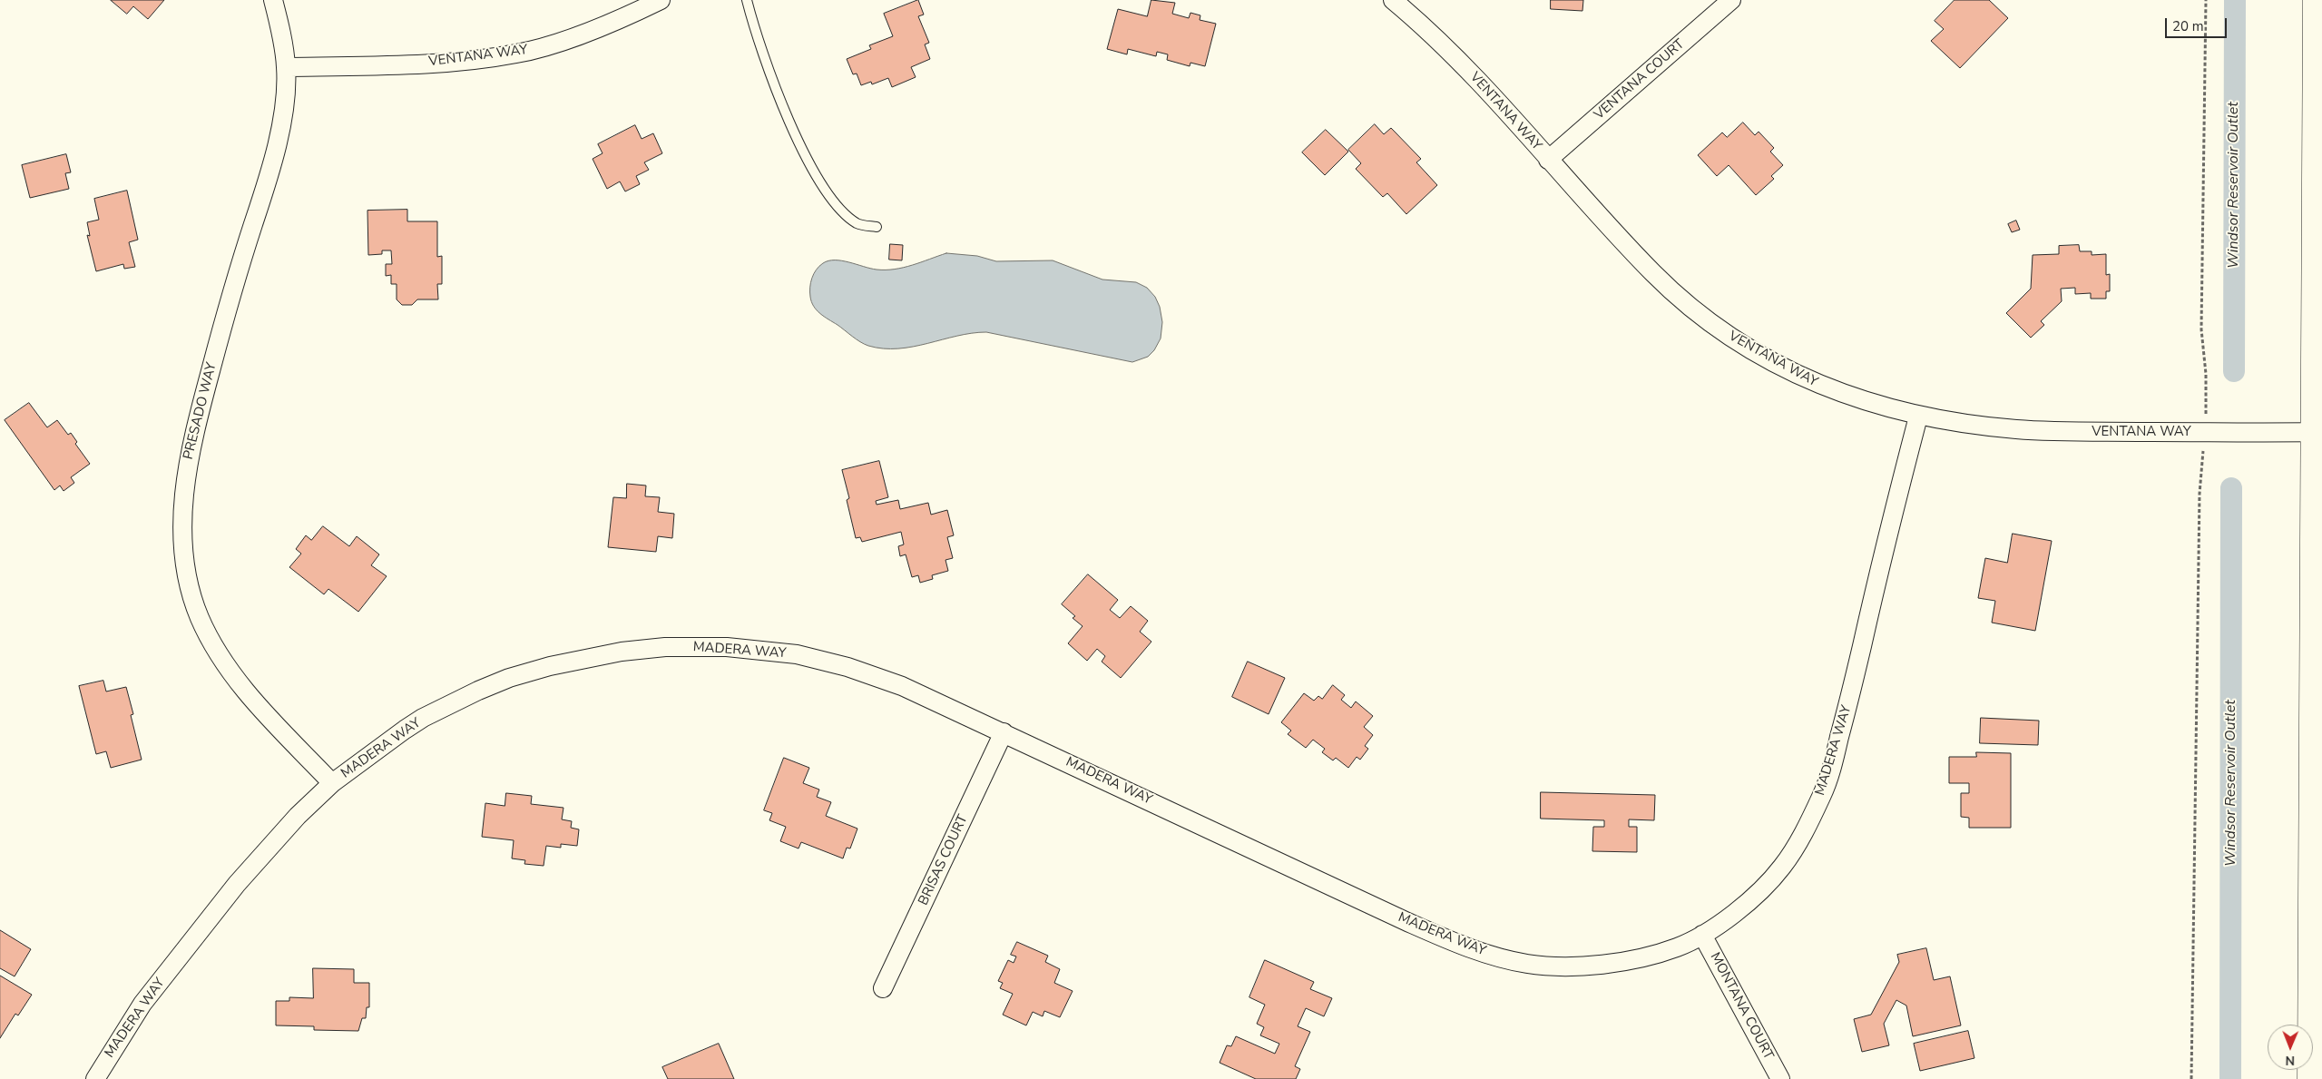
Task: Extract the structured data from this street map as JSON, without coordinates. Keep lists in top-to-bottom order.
{
  "streets": {
    "street": [
      "VENTANA WAY",
      "VENTANA COURT",
      "PRESADO WAY",
      "MADERA WAY",
      "BRISAS COURT",
      "MONTANA COURT"
    ]
  },
  "crossings": [
    ["VENTANA WAY", "VENTANA COURT"],
    ["VENTANA WAY", "PRESADO WAY"],
    ["VENTANA WAY", "MADERA WAY"],
    ["PRESADO WAY", "MADERA WAY"],
    ["MADERA WAY", "BRISAS COURT"],
    ["MADERA WAY", "MONTANA COURT"]
  ],
  "water": ["Windsor Reservoir Outlet"],
  "scale_bar": "20 m",
  "north": "bottom"
}
